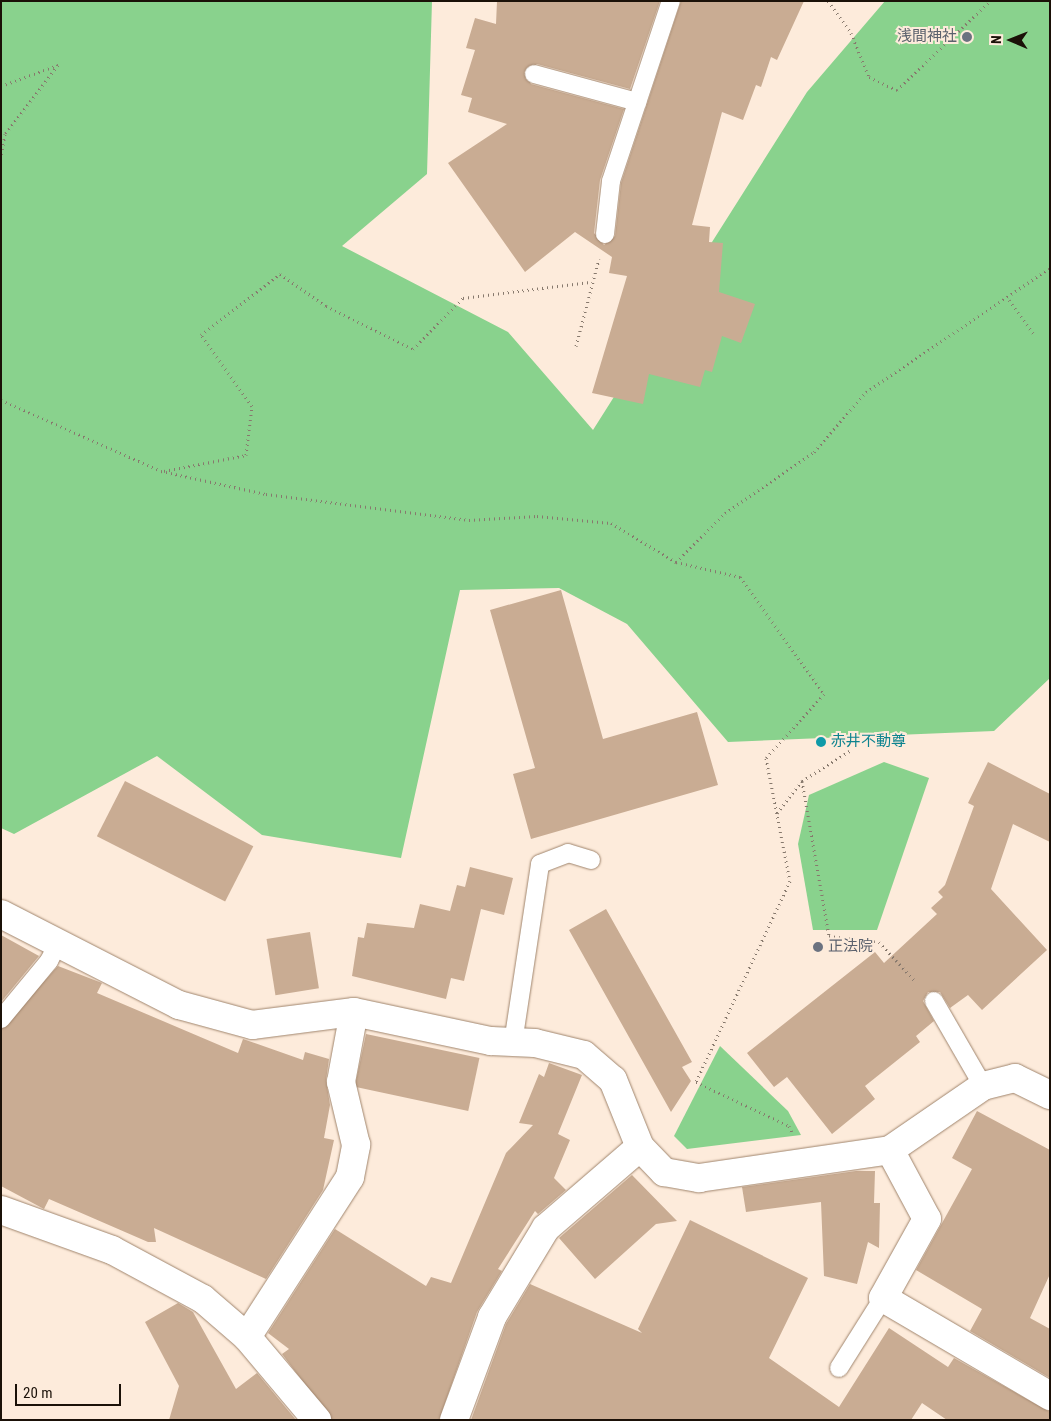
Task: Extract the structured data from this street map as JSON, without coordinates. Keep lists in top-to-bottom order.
{
  "places": ["浅間神社", "赤井不動尊", "正法院"],
  "scale_bar": "20 m",
  "north": "left"
}
